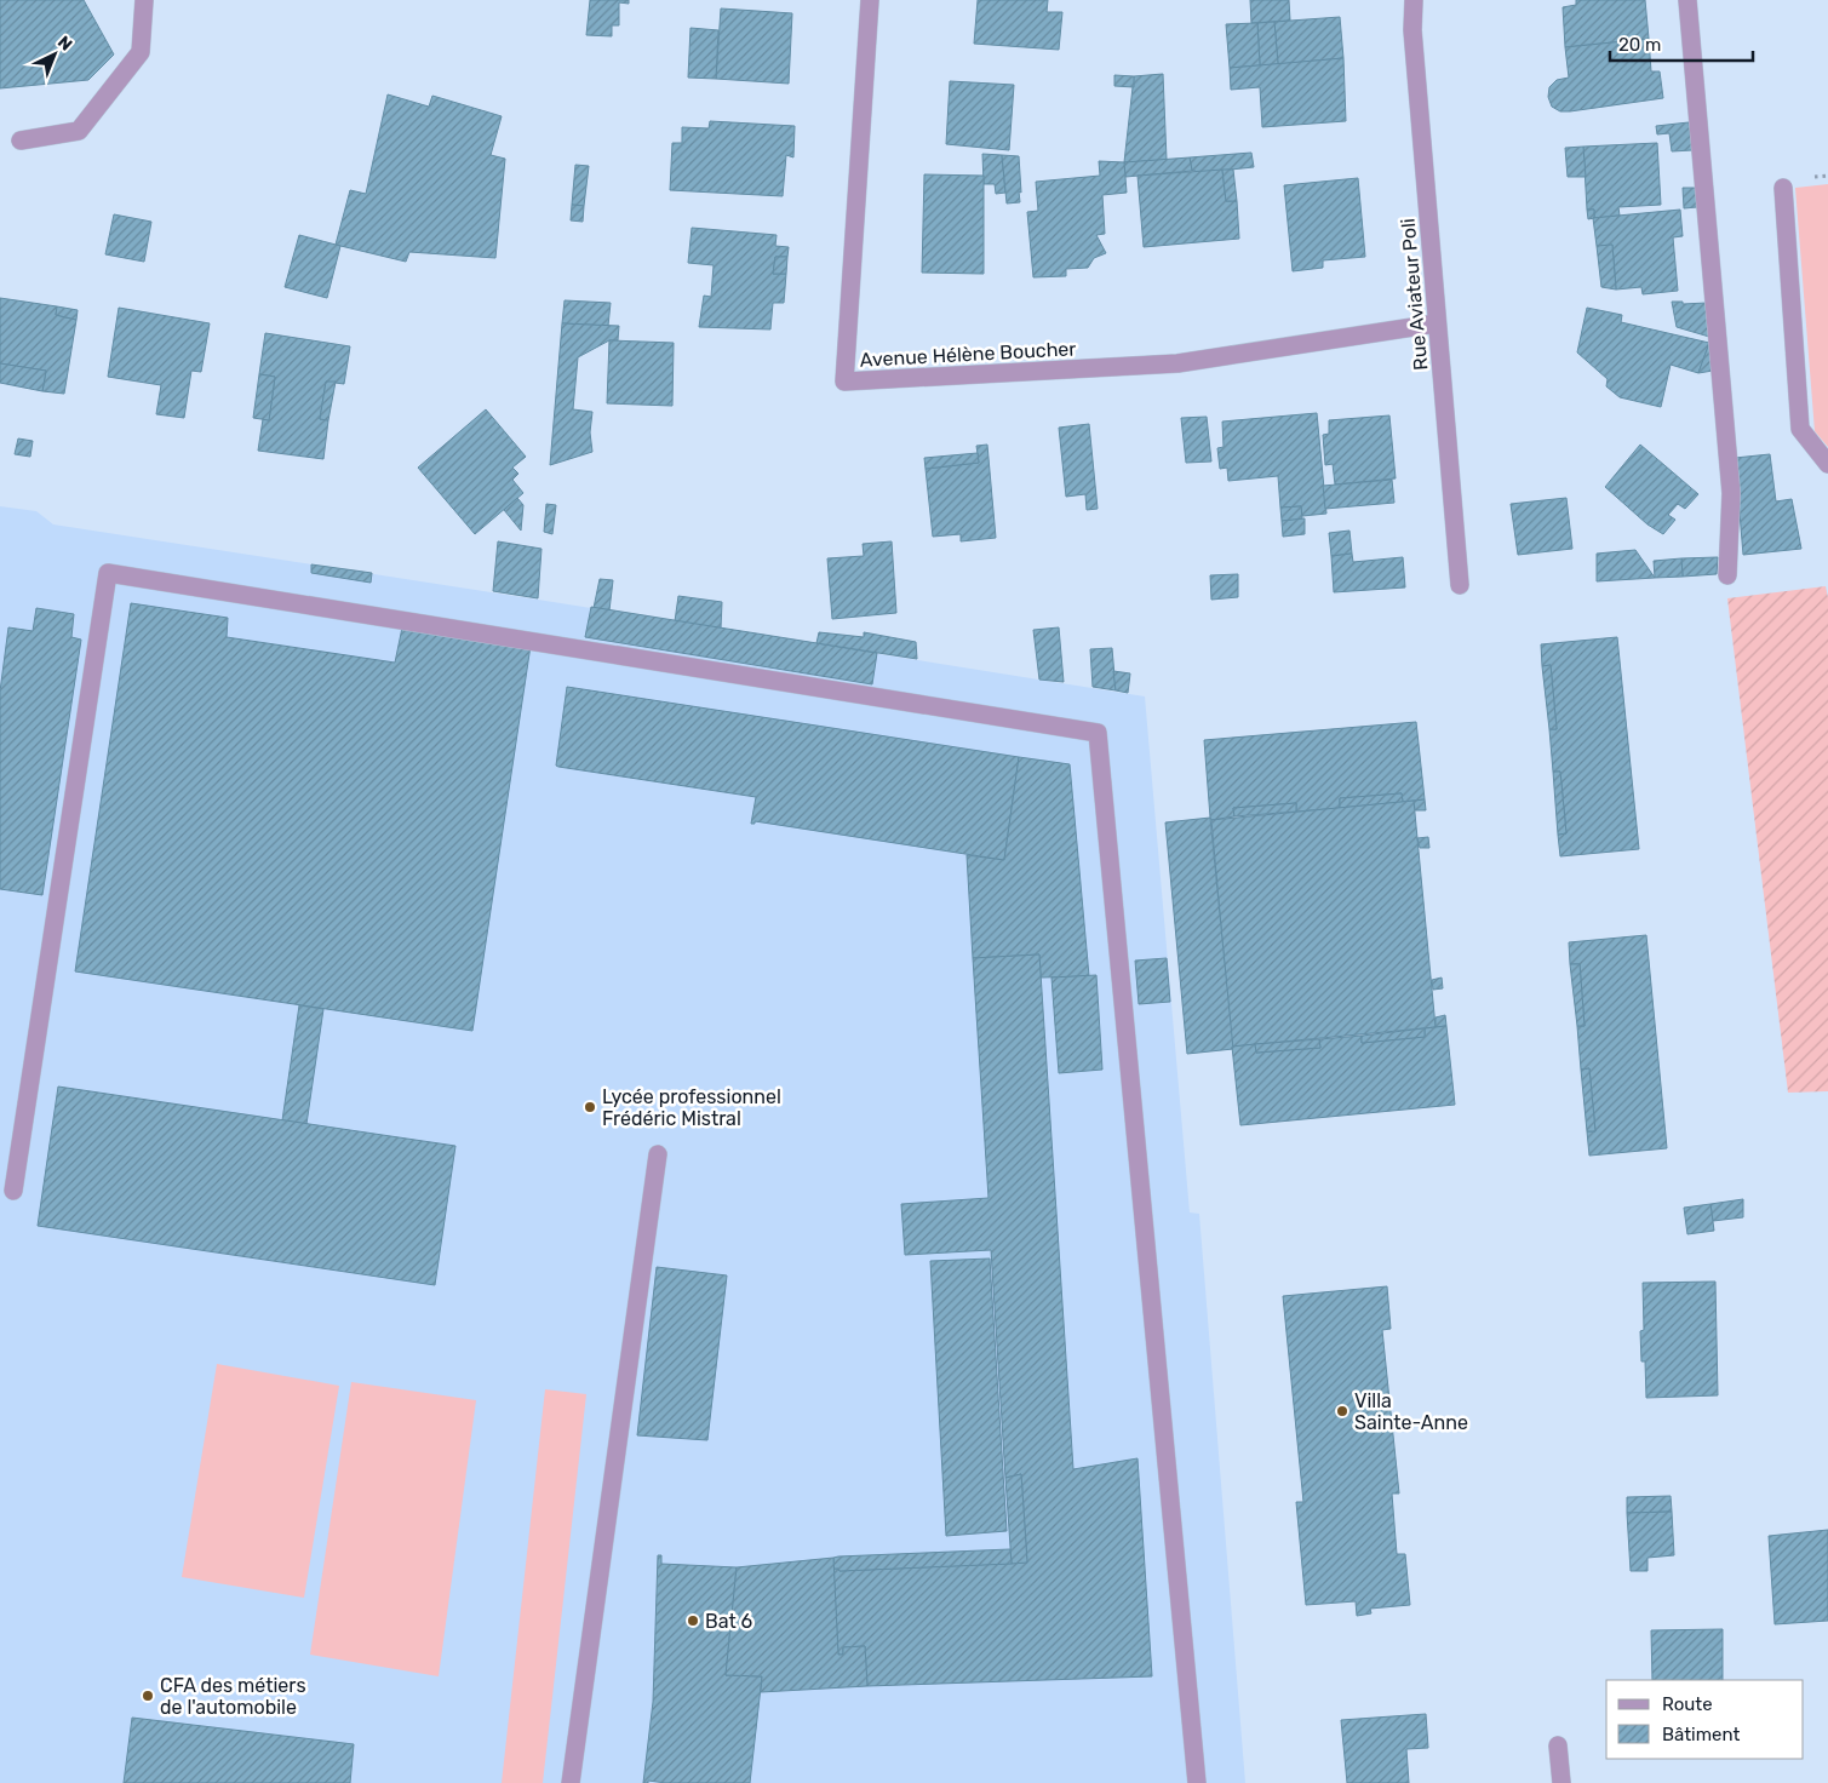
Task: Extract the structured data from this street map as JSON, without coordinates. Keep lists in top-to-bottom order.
{
  "streets": {
    "street": ["Rue Aviateur Poli", "Avenue Hélène Boucher"]
  },
  "crossings": [
    ["Rue Aviateur Poli", "Avenue Hélène Boucher"]
  ],
  "places": [
    "Lycée professionnel Frédéric Mistral",
    "Villa Sainte-Anne",
    "Bat 6",
    "CFA des métiers de l'automobile"
  ],
  "legend": ["Route", "Bâtiment"],
  "scale_bar": "20 m",
  "north": "top right"
}
